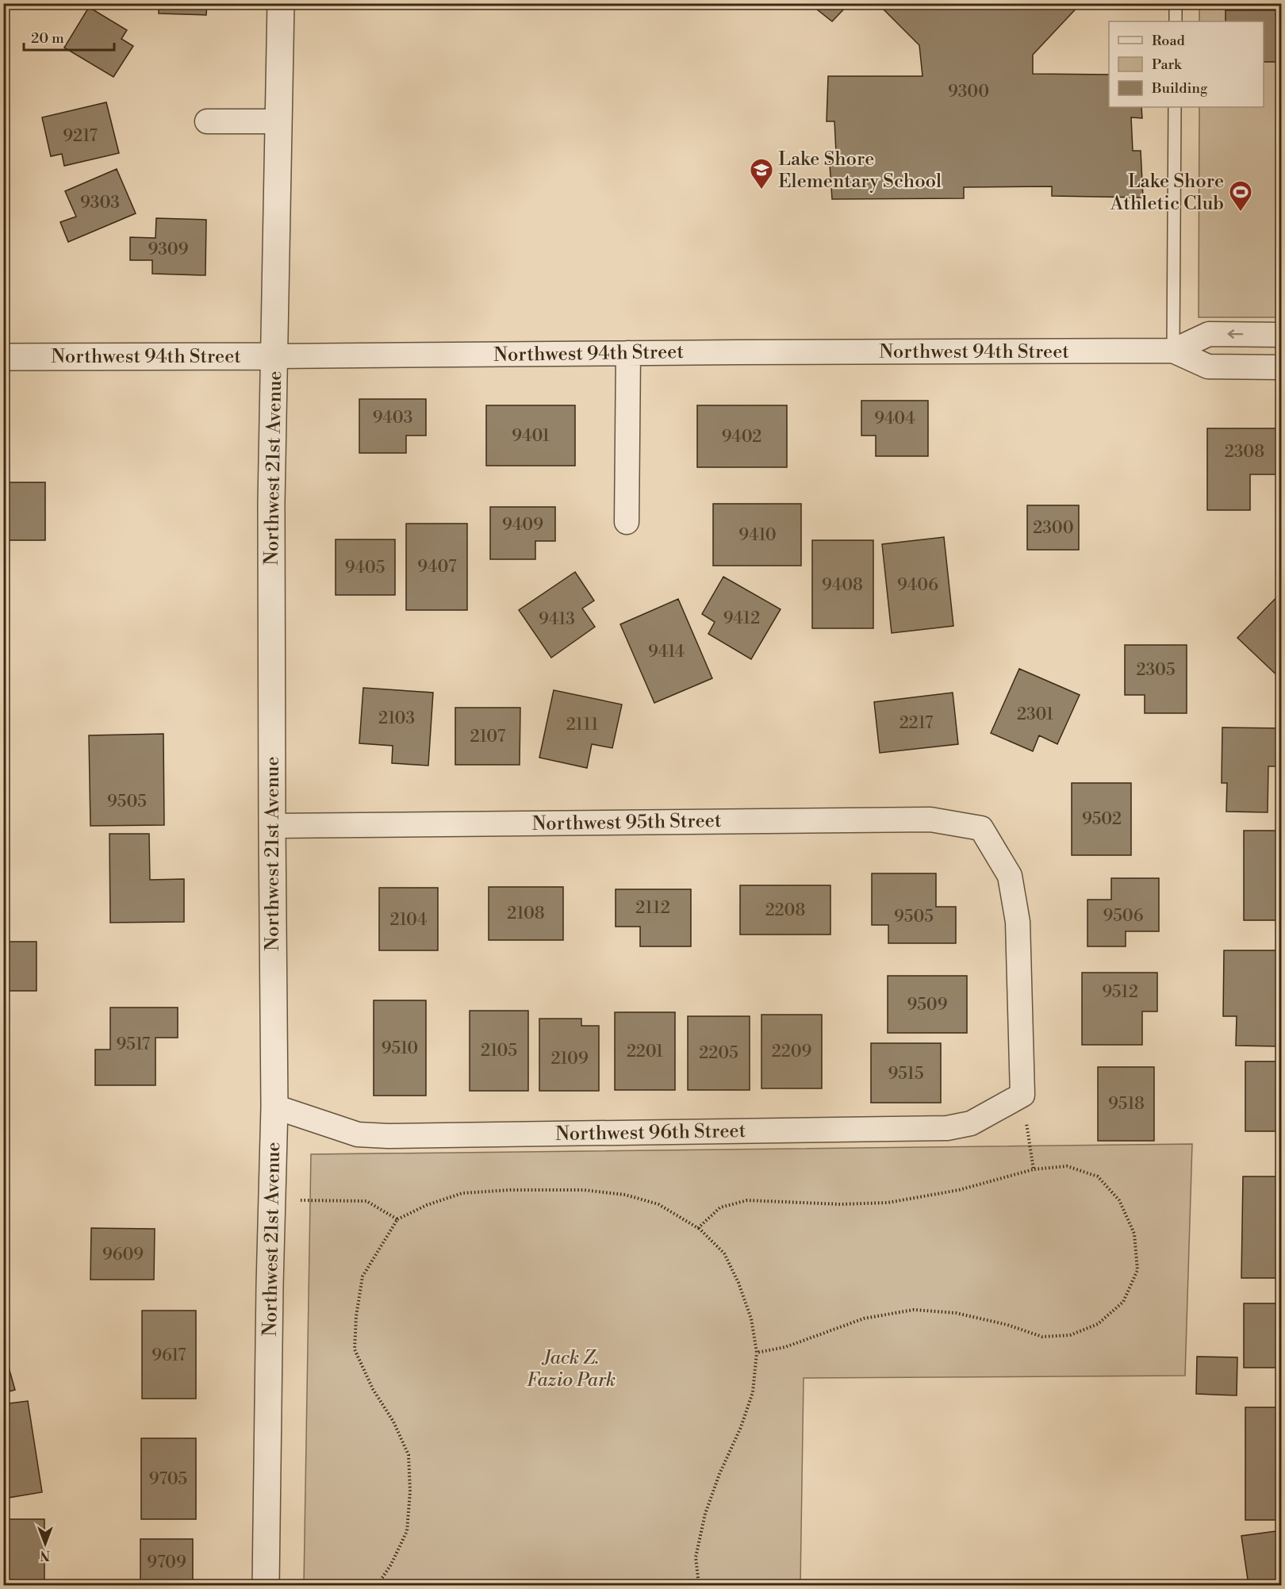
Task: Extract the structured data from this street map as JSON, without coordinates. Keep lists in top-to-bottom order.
{
  "streets": {
    "street": [
      "Northwest 94th Street",
      "Northwest 21st Avenue",
      "Northwest 95th Street",
      "Northwest 96th Street"
    ]
  },
  "crossings": [
    ["Northwest 94th Street", "Northwest 21st Avenue"],
    ["Northwest 21st Avenue", "Northwest 95th Street"],
    ["Northwest 21st Avenue", "Northwest 96th Street"],
    ["Northwest 95th Street", "Northwest 96th Street"]
  ],
  "parks": ["Jack Z. Fazio Park"],
  "places": {
    "school or university": ["Lake Shore Elementary School"],
    "sports": ["Lake Shore Athletic Club"]
  },
  "house_numbers": [
    "9300",
    "9217",
    "9303",
    "9309",
    "9403",
    "9404",
    "9401",
    "9402",
    "2308",
    "9409",
    "2300",
    "9410",
    "9407",
    "9405",
    "9408",
    "9406",
    "9412",
    "9413",
    "9414",
    "2305",
    "2301",
    "2103",
    "2217",
    "2111",
    "2107",
    "9505",
    "9502",
    "2112",
    "2208",
    "2108",
    "9506",
    "9505",
    "2104",
    "9512",
    "9509",
    "9517",
    "9510",
    "2105",
    "2201",
    "2209",
    "2205",
    "2109",
    "9515",
    "9518",
    "9609",
    "9617",
    "9705",
    "9709"
  ],
  "legend": ["Road", "Park", "Building"],
  "scale_bar": "20 m",
  "north": "bottom"
}
